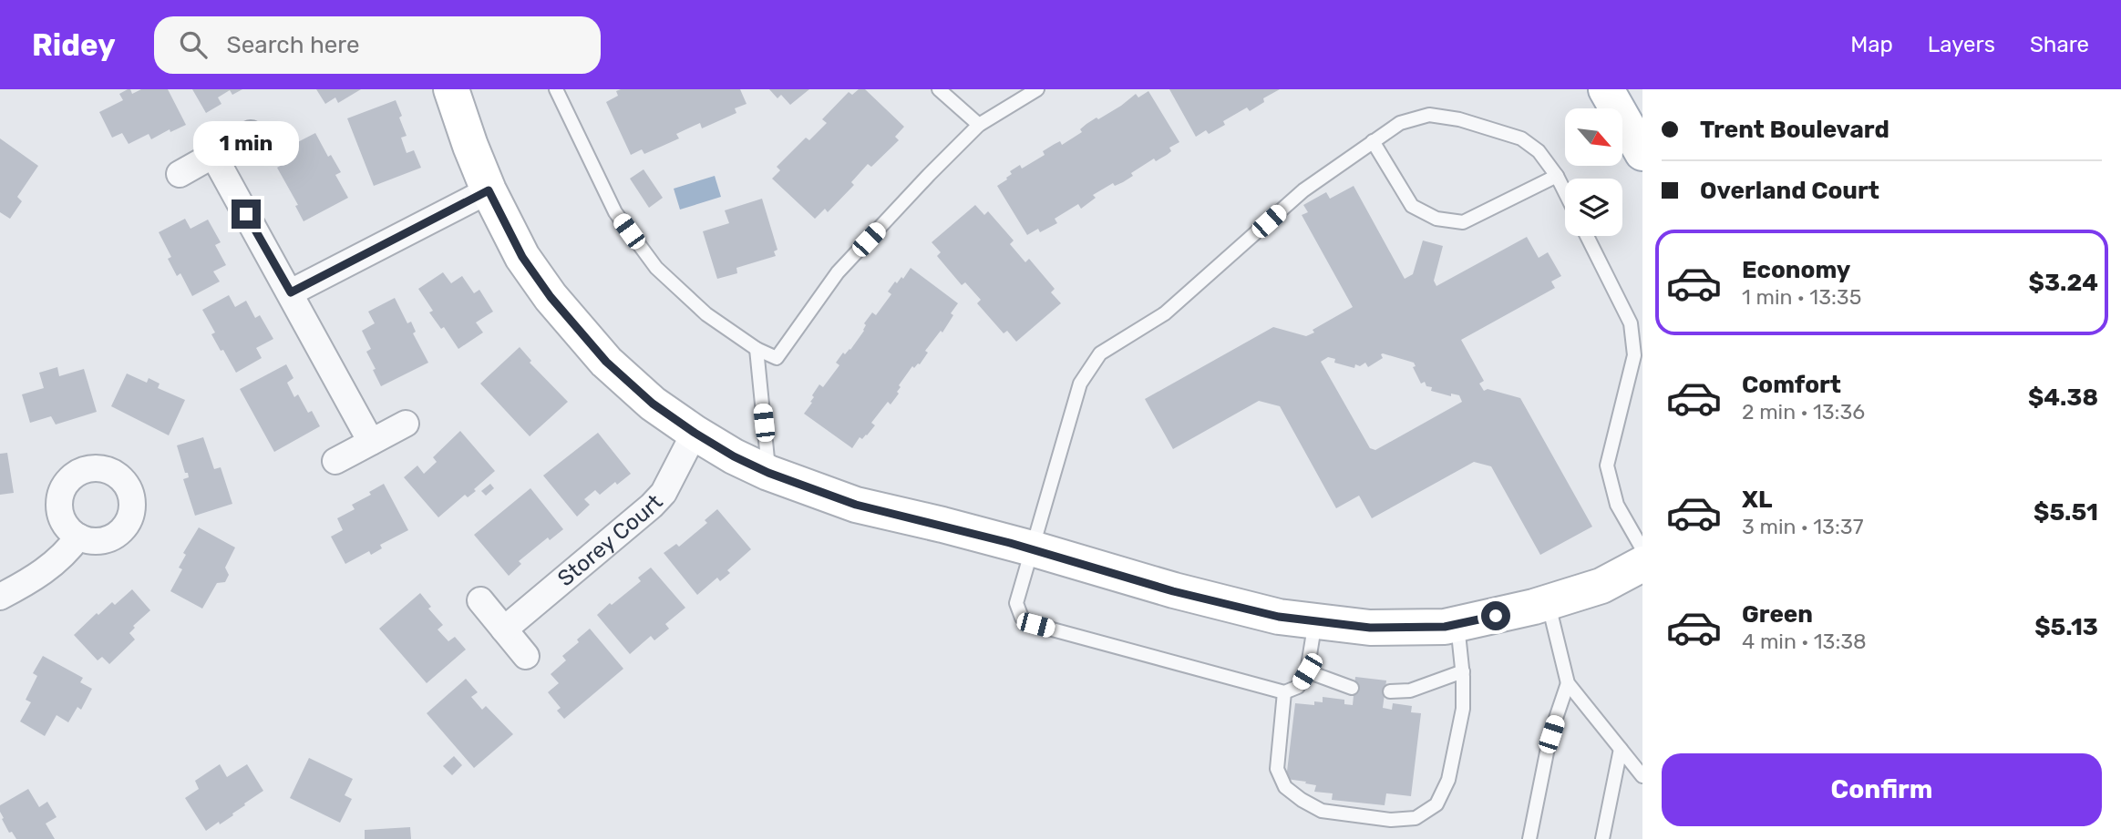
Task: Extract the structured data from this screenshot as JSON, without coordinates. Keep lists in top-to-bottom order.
{
  "streets": {
    "street": ["Storey Court"]
  },
  "north": "bottom right",
  "page": {
    "header": "Ridey",
    "search": "Search here",
    "nav": ["Map", "Layers", "Share"],
    "banner": ["Trent Boulevard", "Overland Court"],
    "bubble": "1 min",
    "list": [
      {
        "name": "Economy",
        "note": "1 min · 13:35",
        "value": "$3.24"
      },
      {
        "name": "Comfort",
        "note": "2 min · 13:36",
        "value": "$4.38"
      },
      {
        "name": "XL",
        "note": "3 min · 13:37",
        "value": "$5.51"
      },
      {
        "name": "Green",
        "note": "4 min · 13:38",
        "value": "$5.13"
      }
    ],
    "buttons": "Confirm"
  }
}
